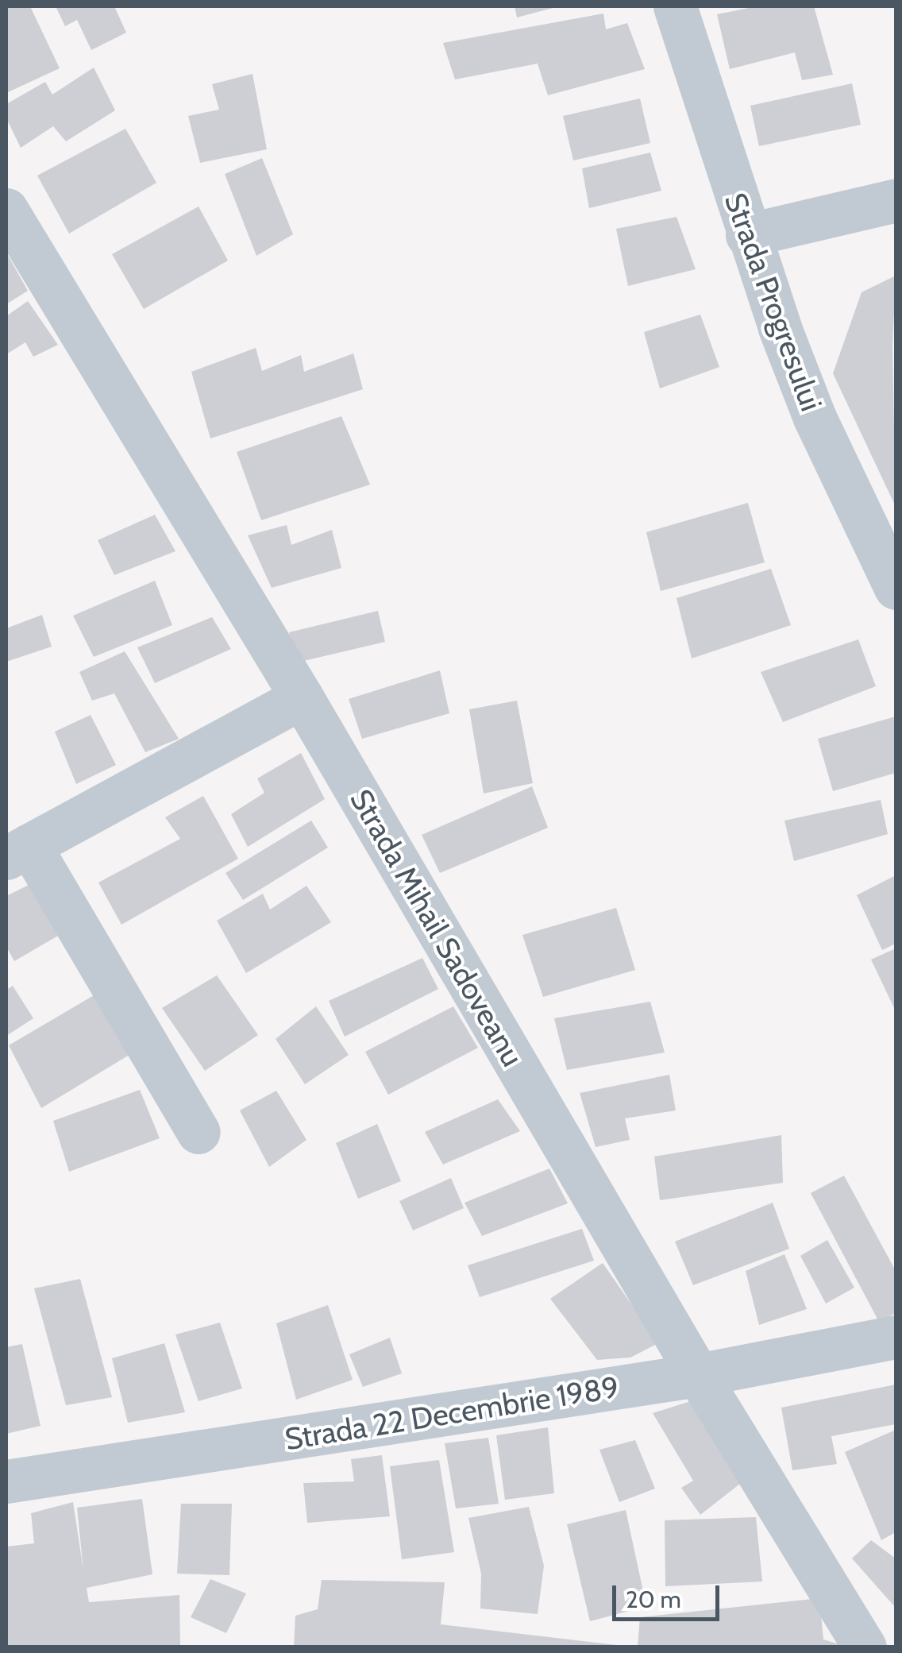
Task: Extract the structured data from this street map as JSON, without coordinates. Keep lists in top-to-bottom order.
{
  "streets": {
    "street": ["Strada Progresului", "Strada Mihail Sadoveanu", "Strada 22 Decembrie 1989"]
  },
  "crossings": [
    ["Strada Mihail Sadoveanu", "Strada 22 Decembrie 1989"]
  ],
  "scale_bar": "20 m"
}
